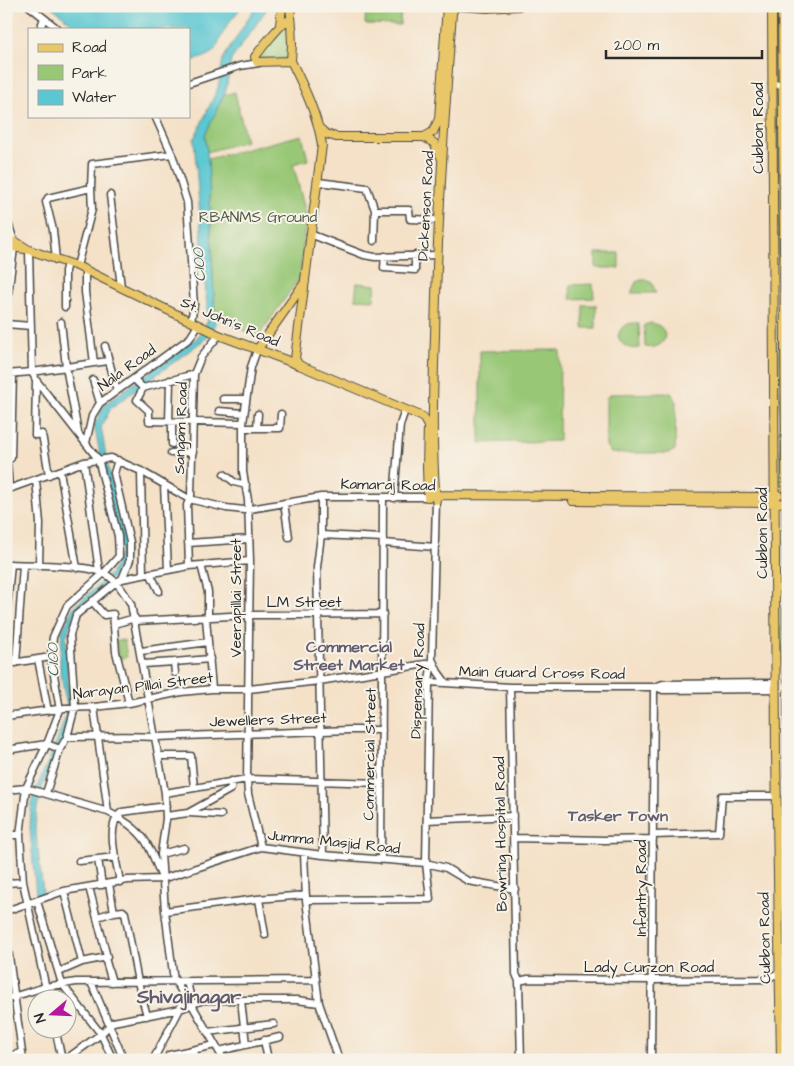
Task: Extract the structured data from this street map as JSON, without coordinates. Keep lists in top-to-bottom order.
{
  "streets": {
    "main road": [
      "Cubbon Road",
      "Dickenson Road",
      "St. John's Road",
      "Kamaraj Road"
    ],
    "street": [
      "Nala Road",
      "Sangam Road",
      "Veerapillai Street",
      "LM Street",
      "Main Guard Cross Road",
      "Dispensary Road",
      "Narayan Pillai Street",
      "Jewellers Street",
      "Commercial Street",
      "Bowring Hospital Road",
      "Jumma Masjid Road",
      "Infantry Road",
      "Lady Curzon Road"
    ]
  },
  "crossings": [
    ["Cubbon Road", "Kamaraj Road"],
    ["Cubbon Road", "Main Guard Cross Road"],
    ["Cubbon Road", "Lady Curzon Road"],
    ["Dickenson Road", "Kamaraj Road"],
    ["Dickenson Road", "Dispensary Road"],
    ["St. John's Road", "Nala Road"],
    ["St. John's Road", "Sangam Road"],
    ["St. John's Road", "Veerapillai Street"],
    ["Sangam Road", "Kamaraj Road"],
    ["Kamaraj Road", "Veerapillai Street"],
    ["Kamaraj Road", "Dispensary Road"],
    ["Kamaraj Road", "Commercial Street"],
    ["Veerapillai Street", "LM Street"],
    ["Veerapillai Street", "Narayan Pillai Street"],
    ["Veerapillai Street", "Jewellers Street"],
    ["Veerapillai Street", "Jumma Masjid Road"],
    ["LM Street", "Commercial Street"],
    ["Main Guard Cross Road", "Dispensary Road"],
    ["Main Guard Cross Road", "Bowring Hospital Road"],
    ["Main Guard Cross Road", "Infantry Road"],
    ["Dispensary Road", "Narayan Pillai Street"],
    ["Dispensary Road", "Jumma Masjid Road"],
    ["Narayan Pillai Street", "Commercial Street"],
    ["Jewellers Street", "Commercial Street"],
    ["Commercial Street", "Jumma Masjid Road"],
    ["Bowring Hospital Road", "Jumma Masjid Road"],
    ["Bowring Hospital Road", "Lady Curzon Road"],
    ["Infantry Road", "Lady Curzon Road"]
  ],
  "districts": ["Commercial Street Market", "Tasker Town", "Shivajinagar"],
  "water": ["C100"],
  "parks": ["RBANMS Ground"],
  "legend": ["Road", "Park", "Water"],
  "scale_bar": "200 m",
  "north": "left"
}
